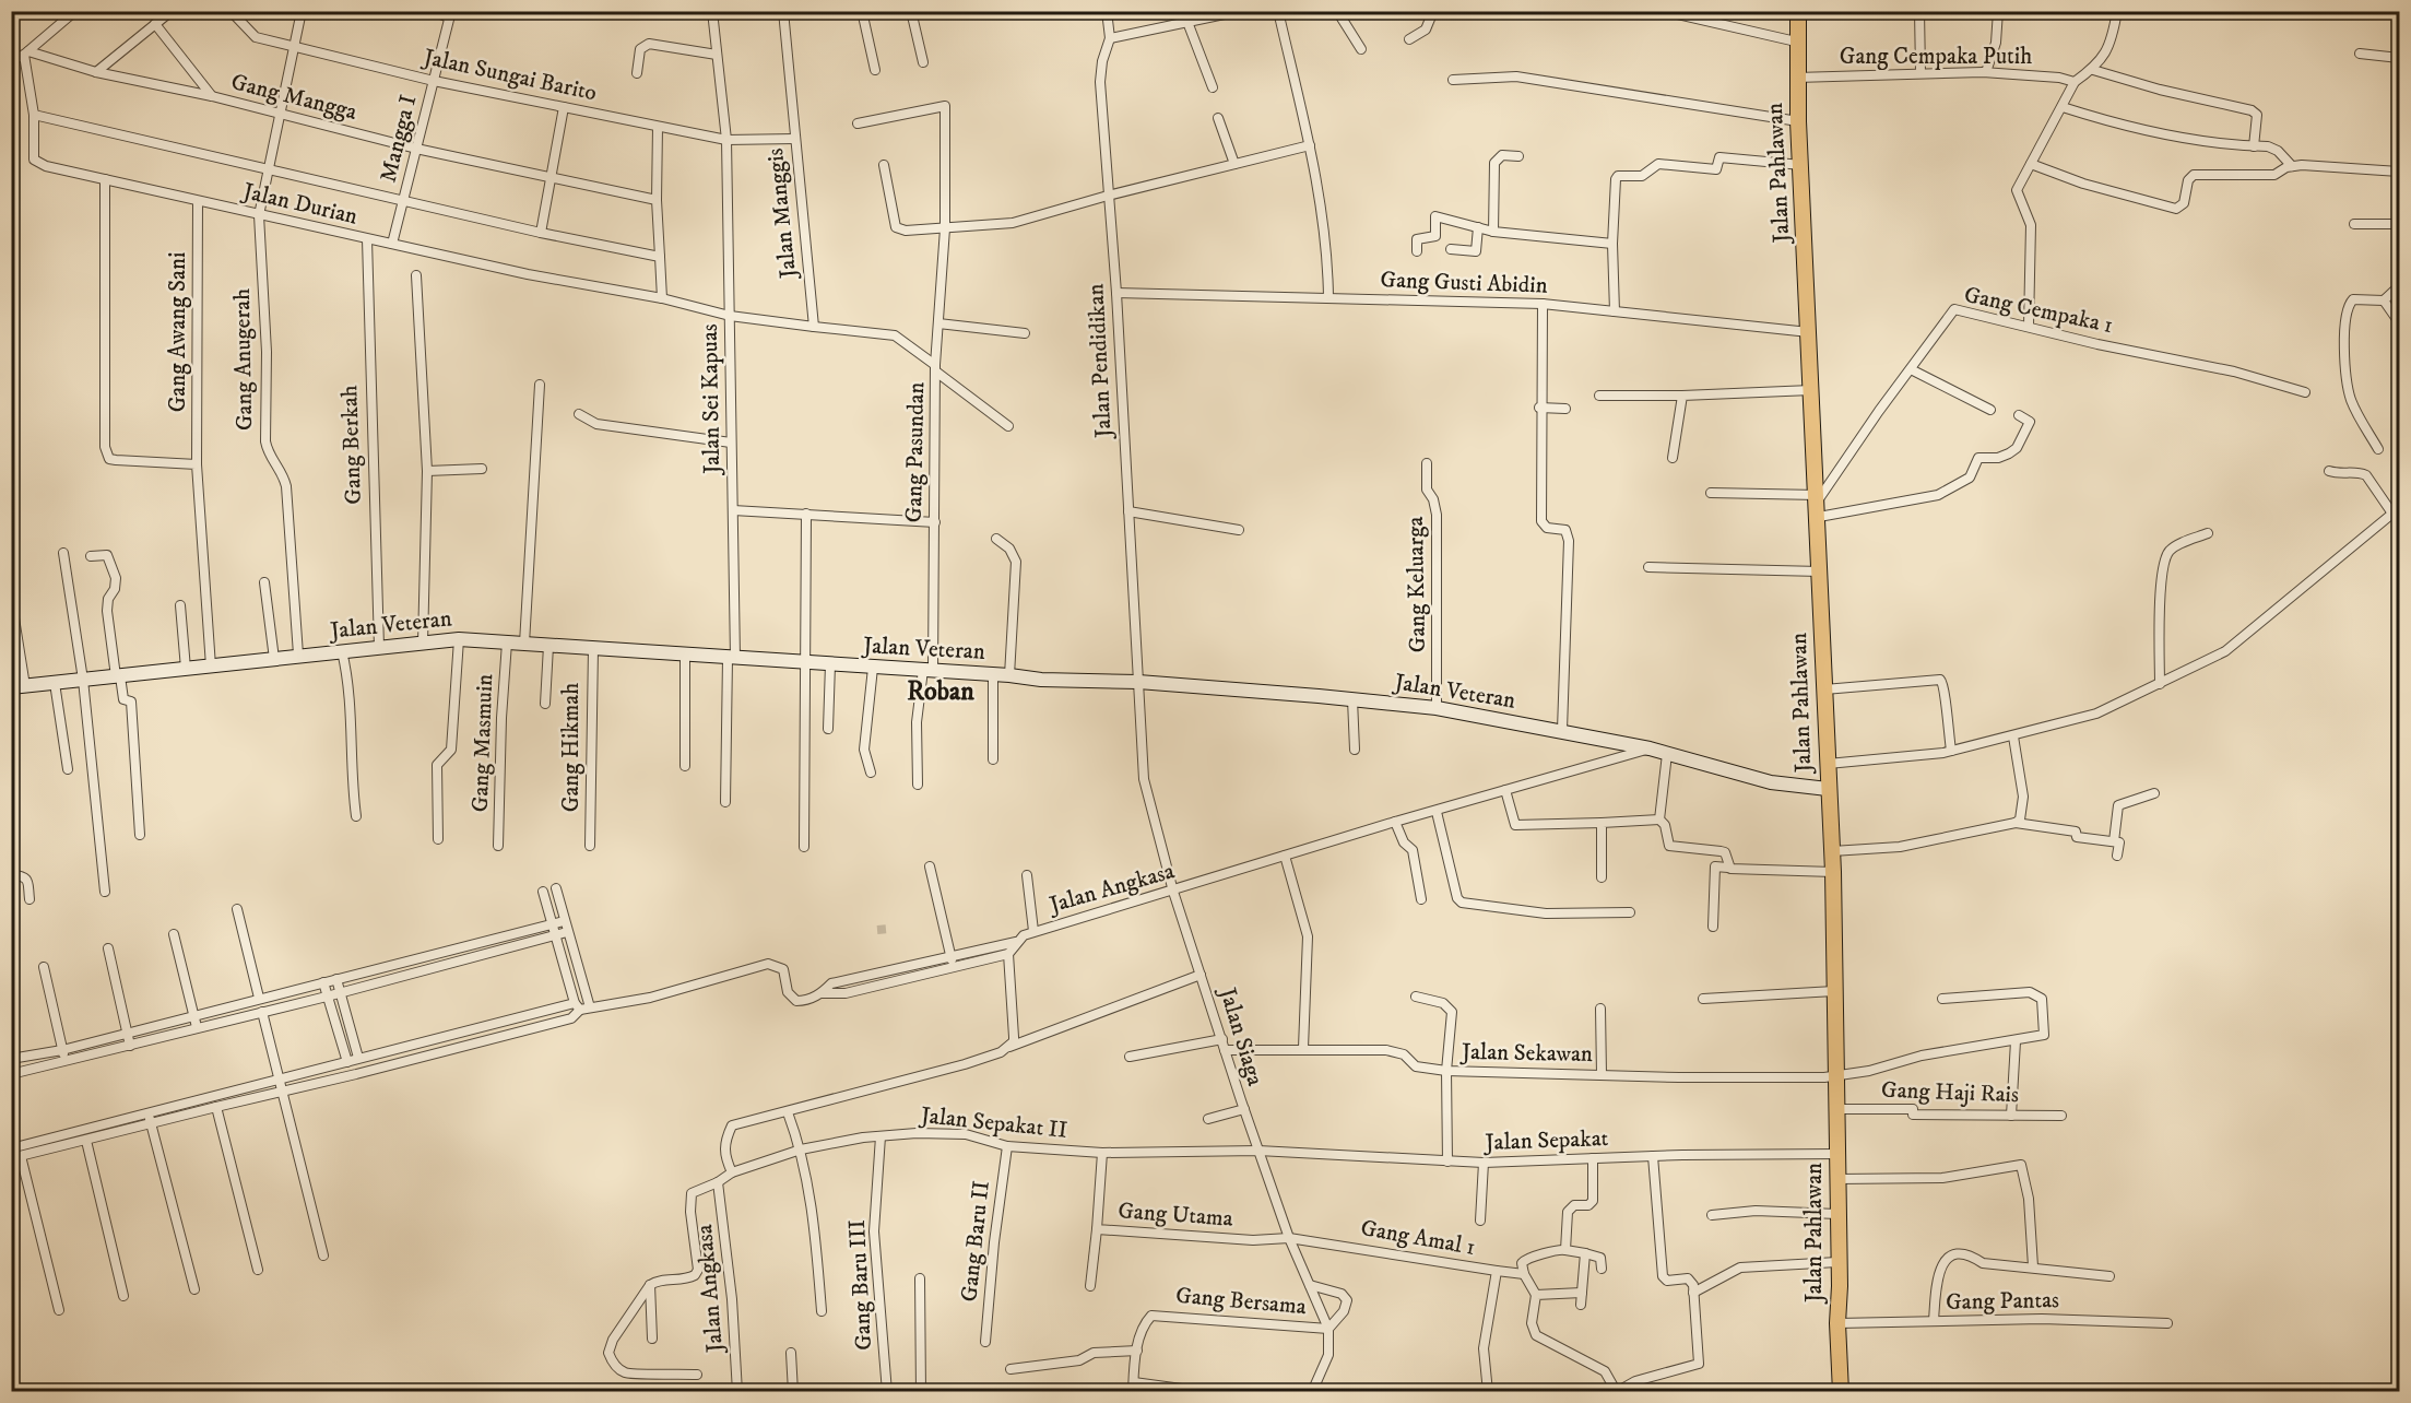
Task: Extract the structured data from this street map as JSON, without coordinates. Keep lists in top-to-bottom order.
{
  "streets": {
    "main road": ["Jalan Pahlawan"],
    "street": [
      "Gang Cempaka Putih",
      "Jalan Sungai Barito",
      "Gang Mangga",
      "Mangga I",
      "Jalan Durian",
      "Jalan Manggis",
      "Gang Gusti Abidin",
      "Gang Cempaka 1",
      "Gang Awang Sani",
      "Gang Anugerah",
      "Jalan Pendidikan",
      "Jalan Sei Kapuas",
      "Gang Berkah",
      "Gang Pasundan",
      "Gang Keluarga",
      "Jalan Veteran",
      "Gang Masmuin",
      "Gang Hikmah",
      "Jalan Angkasa",
      "Jalan Siaga",
      "Jalan Sekawan",
      "Gang Haji Rais",
      "Jalan Sepakat II",
      "Jalan Sepakat",
      "Gang Utama",
      "Gang Amal 1",
      "Gang Baru II",
      "Gang Baru III",
      "Gang Bersama",
      "Gang Pantas"
    ]
  },
  "crossings": [
    ["Gang Cempaka Putih", "Jalan Pahlawan"],
    ["Jalan Sungai Barito", "Mangga I"],
    ["Jalan Sungai Barito", "Jalan Manggis"],
    ["Jalan Sungai Barito", "Gang Anugerah"],
    ["Jalan Sungai Barito", "Jalan Sei Kapuas"],
    ["Gang Mangga", "Mangga I"],
    ["Gang Mangga", "Jalan Durian"],
    ["Gang Mangga", "Gang Anugerah"],
    ["Mangga I", "Jalan Durian"],
    ["Jalan Pahlawan", "Gang Gusti Abidin"],
    ["Jalan Pahlawan", "Gang Cempaka 1"],
    ["Jalan Pahlawan", "Jalan Veteran"],
    ["Jalan Pahlawan", "Jalan Sekawan"],
    ["Jalan Pahlawan", "Gang Haji Rais"],
    ["Jalan Pahlawan", "Jalan Sepakat"],
    ["Jalan Pahlawan", "Gang Pantas"],
    ["Jalan Durian", "Gang Awang Sani"],
    ["Jalan Durian", "Gang Anugerah"],
    ["Jalan Durian", "Jalan Sei Kapuas"],
    ["Jalan Durian", "Gang Berkah"],
    ["Jalan Manggis", "Gang Pasundan"],
    ["Gang Gusti Abidin", "Jalan Pendidikan"],
    ["Gang Awang Sani", "Jalan Veteran"],
    ["Gang Anugerah", "Jalan Veteran"],
    ["Jalan Pendidikan", "Jalan Veteran"],
    ["Jalan Pendidikan", "Jalan Siaga"],
    ["Jalan Sei Kapuas", "Jalan Veteran"],
    ["Gang Berkah", "Jalan Veteran"],
    ["Gang Pasundan", "Jalan Veteran"],
    ["Gang Keluarga", "Jalan Veteran"],
    ["Jalan Veteran", "Gang Masmuin"],
    ["Jalan Veteran", "Gang Hikmah"],
    ["Jalan Veteran", "Jalan Angkasa"],
    ["Jalan Veteran", "Jalan Siaga"],
    ["Jalan Angkasa", "Jalan Siaga"],
    ["Jalan Angkasa", "Jalan Sepakat II"],
    ["Jalan Siaga", "Jalan Sekawan"],
    ["Jalan Siaga", "Jalan Sepakat II"],
    ["Jalan Siaga", "Jalan Sepakat"],
    ["Jalan Siaga", "Gang Utama"],
    ["Jalan Siaga", "Gang Amal 1"],
    ["Jalan Siaga", "Gang Bersama"],
    ["Jalan Sepakat II", "Jalan Sepakat"],
    ["Jalan Sepakat II", "Gang Utama"],
    ["Jalan Sepakat II", "Gang Baru II"],
    ["Jalan Sepakat II", "Gang Baru III"],
    ["Gang Utama", "Gang Amal 1"]
  ],
  "districts": ["Roban"]
}
